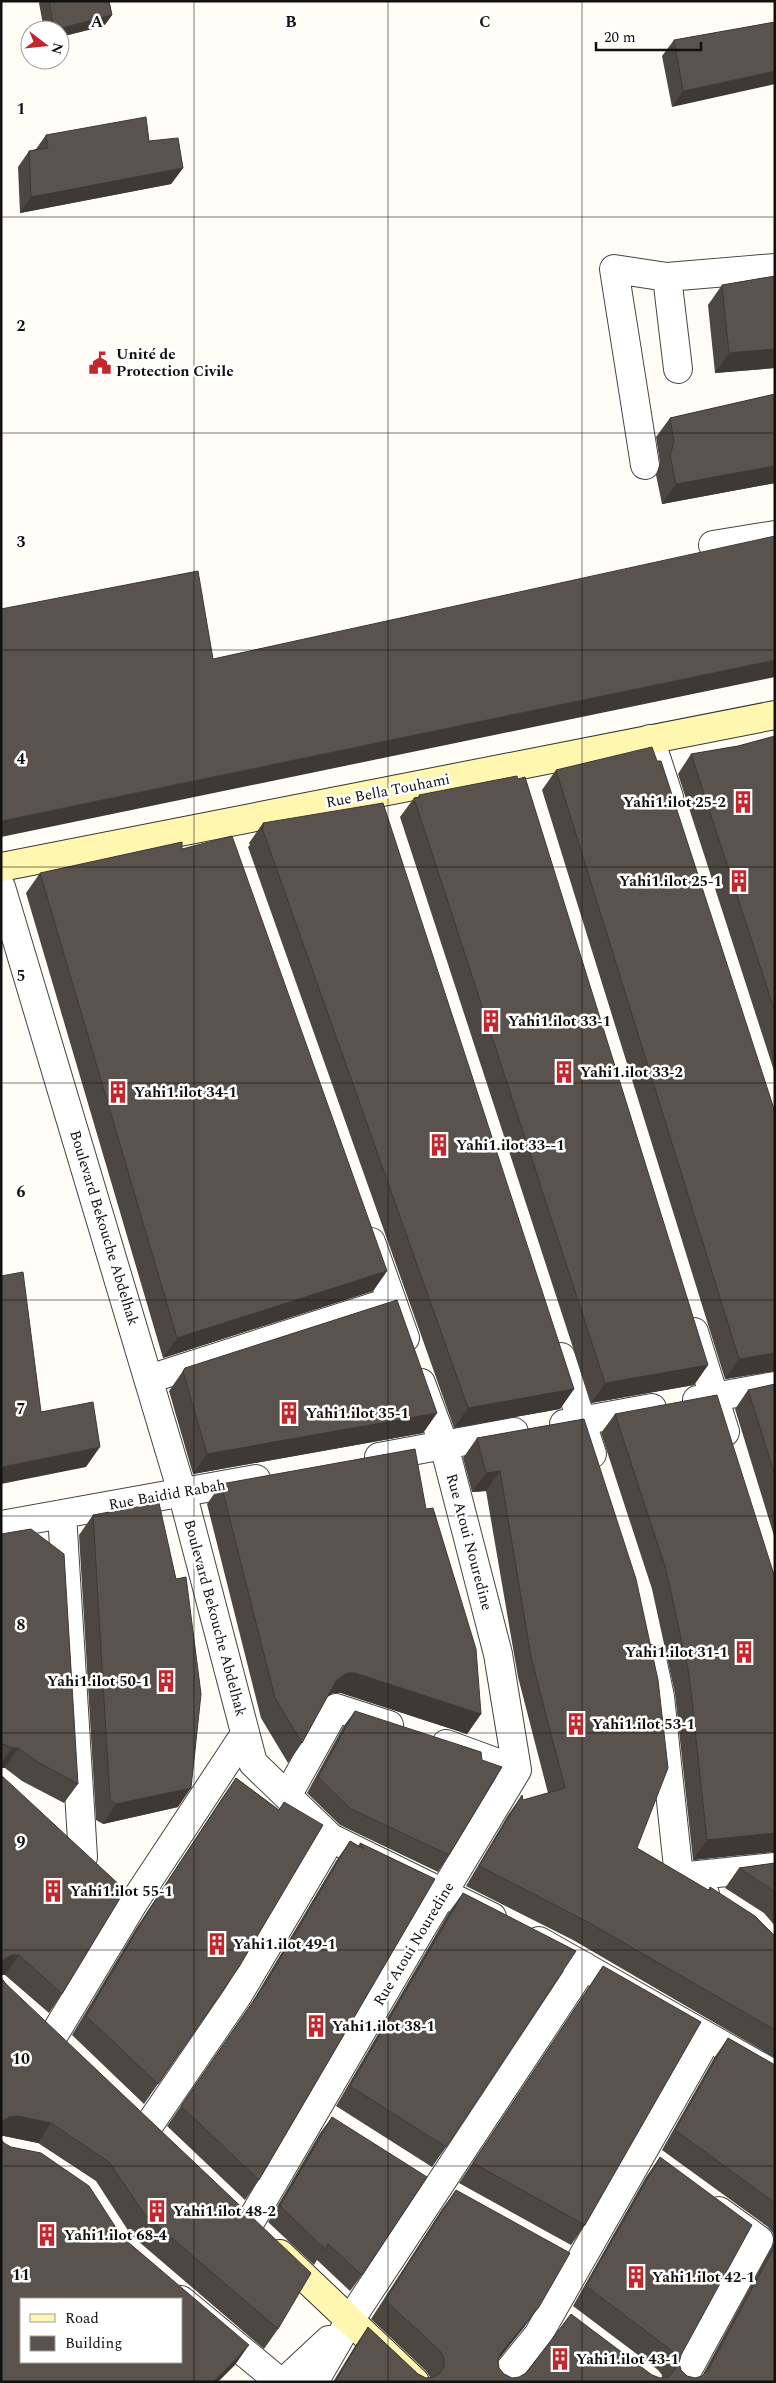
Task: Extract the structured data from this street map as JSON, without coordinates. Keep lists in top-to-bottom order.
{
  "streets": {
    "street": [
      "Rue Bella Touhami",
      "Boulevard Bekouche Abdelhak",
      "Rue Baidid Rabah",
      "Rue Atoui Nouredine"
    ]
  },
  "crossings": [
    ["Boulevard Bekouche Abdelhak", "Rue Baidid Rabah"],
    ["Boulevard Bekouche Abdelhak", "Rue Atoui Nouredine"]
  ],
  "places": {
    "public building": ["Unité de Protection Civile"],
    "building": [
      "Yahi1.ilot 25-2",
      "Yahi1.ilot 25-1",
      "Yahi1.ilot 33-1",
      "Yahi1.ilot 33-2",
      "Yahi1.ilot 34-1",
      "Yahi1.ilot 33--1",
      "Yahi1.ilot 35-1",
      "Yahi1.ilot 31-1",
      "Yahi1.ilot 50-1",
      "Yahi1.ilot 53-1",
      "Yahi1.ilot 55-1",
      "Yahi1.ilot 49-1",
      "Yahi1.ilot 38-1",
      "Yahi1.ilot 48-2",
      "Yahi1.ilot 68-4",
      "Yahi1.ilot 42-1",
      "Yahi1.ilot 43-1"
    ]
  },
  "legend": ["Road", "Building"],
  "scale_bar": "20 m",
  "north": "right",
  "grid": {
    "columns": ["A", "B", "C"],
    "rows": [
      "1",
      "2",
      "3",
      "4",
      "5",
      "6",
      "7",
      "8",
      "9",
      "10",
      "11"
    ]
  }
}
